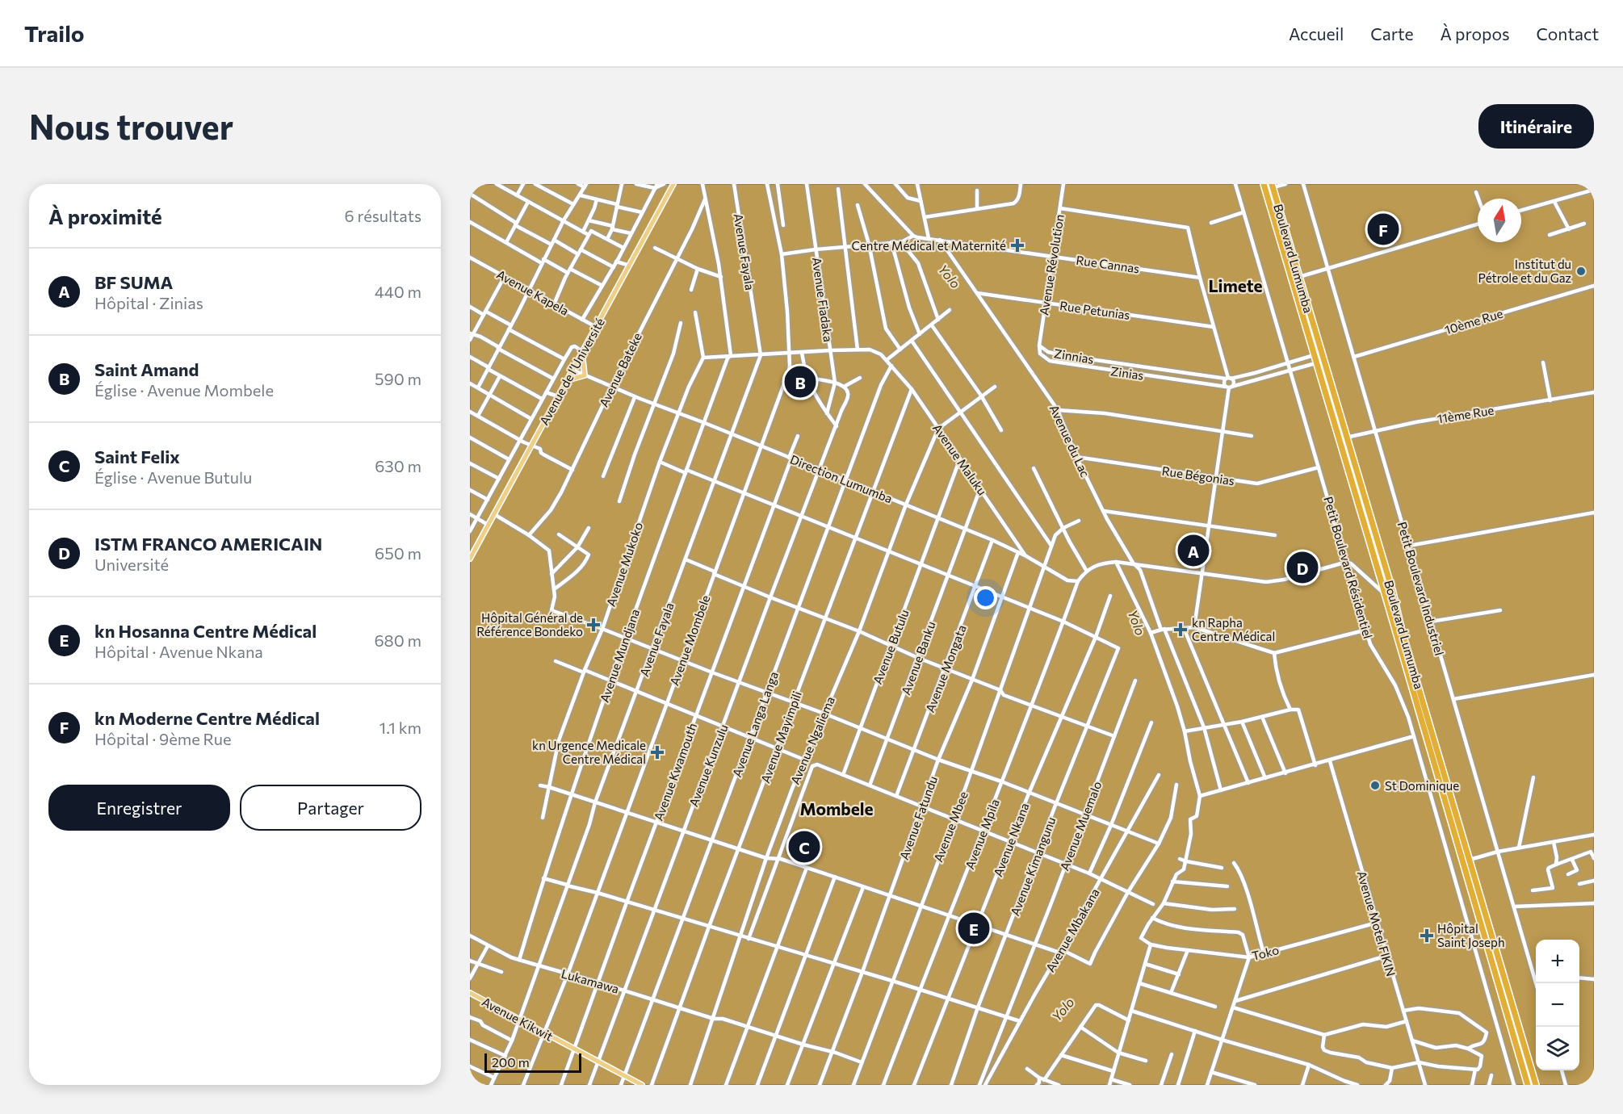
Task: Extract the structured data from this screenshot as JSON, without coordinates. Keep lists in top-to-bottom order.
{
  "streets": {
    "highway": ["Boulevard Lumumba"],
    "main road": ["Avenue de l’Université", "Avenue Kikwit"],
    "street": [
      "Avenue Fayala",
      "Rue Cannas",
      "Avenue Révolution",
      "Avenue Kapela",
      "Avenue Fiadaka",
      "Rue Petunias",
      "10ème Rue",
      "Zinnias",
      "Avenue Bateke",
      "Zinias",
      "11ème Rue",
      "Avenue du Lac",
      "Avenue Maluku",
      "Rue Bégonias",
      "Direction Lumumba",
      "Avenue Mukoko",
      "Petit Boulevard Résidentiel",
      "Petit Boulevard Industriel",
      "Avenue Mombele",
      "Avenue Butulu",
      "Avenue Mundjana",
      "Avenue Banku",
      "Avenue Mongata",
      "Avenue Langa Langa",
      "Avenue Mayimpili",
      "Avenue Ngaliema",
      "Avenue Kunzulu",
      "Avenue Kwamouth",
      "Avenue Fatundu",
      "Avenue Muemalo",
      "Avenue Mbee",
      "Avenue Mpila",
      "Avenue Nkana",
      "Avenue Kimangunu",
      "Avenue Motel FIKIN",
      "Avenue Mbakana",
      "Toko",
      "Lukamawa"
    ]
  },
  "crossings": [
    ["Avenue Fayala", "Direction Lumumba"],
    ["Avenue Fayala", "Lukamawa"],
    ["Avenue Fayala", "Avenue Kikwit"],
    ["Boulevard Lumumba", "11ème Rue"],
    ["Rue Cannas", "Avenue Révolution"],
    ["Rue Cannas", "Avenue du Lac"],
    ["Avenue Révolution", "Rue Petunias"],
    ["Avenue Révolution", "Zinnias"],
    ["Avenue Révolution", "Zinias"],
    ["Avenue Kapela", "Avenue de l’Université"],
    ["Rue Petunias", "Avenue du Lac"],
    ["10ème Rue", "Petit Boulevard Industriel"],
    ["Zinnias", "Zinias"],
    ["Avenue Bateke", "Direction Lumumba"],
    ["Avenue de l’Université", "Direction Lumumba"],
    ["11ème Rue", "Petit Boulevard Industriel"],
    ["Avenue du Lac", "Rue Bégonias"],
    ["Avenue Maluku", "Direction Lumumba"],
    ["Avenue Maluku", "Avenue Butulu"],
    ["Avenue Maluku", "Avenue Banku"],
    ["Avenue Maluku", "Avenue Langa Langa"],
    ["Avenue Maluku", "Avenue Mayimpili"],
    ["Avenue Maluku", "Avenue Ngaliema"],
    ["Rue Bégonias", "Petit Boulevard Résidentiel"],
    ["Direction Lumumba", "Avenue Mukoko"],
    ["Direction Lumumba", "Avenue Mombele"],
    ["Direction Lumumba", "Avenue Butulu"],
    ["Direction Lumumba", "Avenue Mundjana"],
    ["Direction Lumumba", "Avenue Banku"],
    ["Direction Lumumba", "Avenue Mongata"],
    ["Direction Lumumba", "Avenue Langa Langa"],
    ["Direction Lumumba", "Avenue Mayimpili"],
    ["Direction Lumumba", "Avenue Ngaliema"],
    ["Direction Lumumba", "Avenue Kunzulu"],
    ["Direction Lumumba", "Avenue Kwamouth"],
    ["Direction Lumumba", "Avenue Fatundu"],
    ["Direction Lumumba", "Avenue Mbee"],
    ["Direction Lumumba", "Avenue Mpila"],
    ["Avenue Mombele", "Lukamawa"],
    ["Avenue Mombele", "Avenue Kikwit"],
    ["Avenue Mundjana", "Lukamawa"],
    ["Avenue Langa Langa", "Lukamawa"],
    ["Avenue Langa Langa", "Avenue Kikwit"],
    ["Avenue Mayimpili", "Lukamawa"],
    ["Avenue Ngaliema", "Lukamawa"],
    ["Avenue Kunzulu", "Lukamawa"],
    ["Avenue Kunzulu", "Avenue Kikwit"],
    ["Avenue Kwamouth", "Lukamawa"],
    ["Avenue Kwamouth", "Avenue Kikwit"],
    ["Avenue Fatundu", "Lukamawa"],
    ["Avenue Mbee", "Lukamawa"],
    ["Avenue Nkana", "Avenue Kimangunu"],
    ["Avenue Motel FIKIN", "Toko"]
  ],
  "districts": ["Limete", "Mombele"],
  "water": ["Yolo"],
  "places": {
    "health": [
      "Centre Médical et Maternité",
      "Hôpital Général de Référence Bondeko",
      "kn Rapha Centre Médical",
      "kn Urgence Medicale Centre Médical",
      "Hôpital Saint Joseph"
    ],
    "other": ["Institut du Pétrole et du Gaz", "St Dominique"]
  },
  "scale_bar": "200 m",
  "north": "top",
  "page": {
    "header": "Trailo",
    "nav": [
      "Accueil",
      "Carte",
      "À propos",
      "Contact"
    ],
    "buttons": [
      "Itinéraire",
      ["Enregistrer", "Partager"]
    ],
    "title": "Nous trouver",
    "heading": ["À proximité", "6 résultats"],
    "pins": [
      "F",
      "B",
      "A",
      "D",
      "C",
      "E"
    ],
    "list": [
      {
        "mark": "A",
        "name": "BF SUMA",
        "note": "Hôpital · Zinias",
        "value": "440 m"
      },
      {
        "mark": "B",
        "name": "Saint Amand",
        "note": "Église · Avenue Mombele",
        "value": "590 m"
      },
      {
        "mark": "C",
        "name": "Saint Felix",
        "note": "Église · Avenue Butulu",
        "value": "630 m"
      },
      {
        "mark": "D",
        "name": "ISTM FRANCO AMERICAIN",
        "note": "Université",
        "value": "650 m"
      },
      {
        "mark": "E",
        "name": "kn Hosanna Centre Médical",
        "note": "Hôpital · Avenue Nkana",
        "value": "680 m"
      },
      {
        "mark": "F",
        "name": "kn Moderne Centre Médical",
        "note": "Hôpital · 9ème Rue",
        "value": "1.1 km"
      }
    ],
    "map_buttons": ["+", "−"],
    "scale": "200 m"
  }
}
